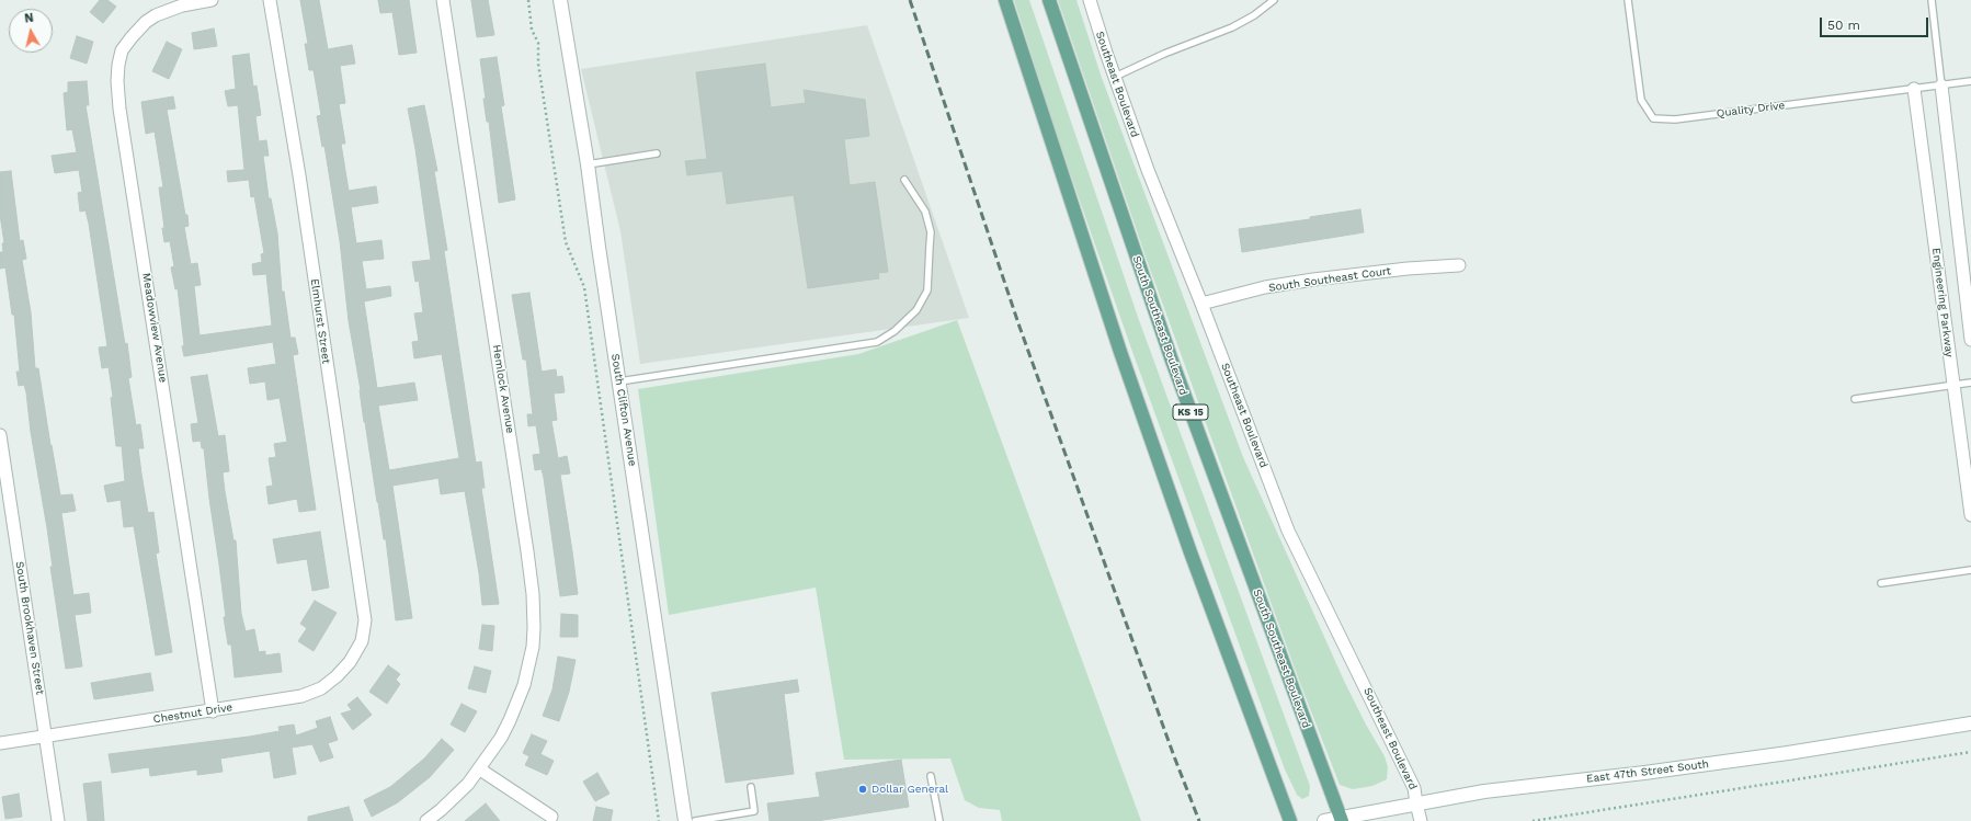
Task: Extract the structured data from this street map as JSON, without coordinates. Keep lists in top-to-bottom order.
{
  "streets": {
    "main road": ["South Southeast Boulevard", "KS 15"],
    "street": [
      "Southeast Boulevard",
      "South Southeast Court",
      "Engineering Parkway",
      "Elmhurst Street",
      "Meadowview Avenue",
      "Hemlock Avenue",
      "South Clifton Avenue",
      "South Brookhaven Street",
      "Chestnut Drive",
      "East 47th Street South"
    ],
    "lane": ["Quality Drive"]
  },
  "crossings": [
    ["Southeast Boulevard", "South Southeast Court"],
    ["Southeast Boulevard", "East 47th Street South"],
    ["Quality Drive", "Engineering Parkway"],
    ["Elmhurst Street", "Chestnut Drive"],
    ["South Southeast Boulevard", "East 47th Street South"],
    ["Meadowview Avenue", "Chestnut Drive"],
    ["South Brookhaven Street", "Chestnut Drive"]
  ],
  "places": ["Dollar General"],
  "scale_bar": "50 m",
  "north": "top"
}
